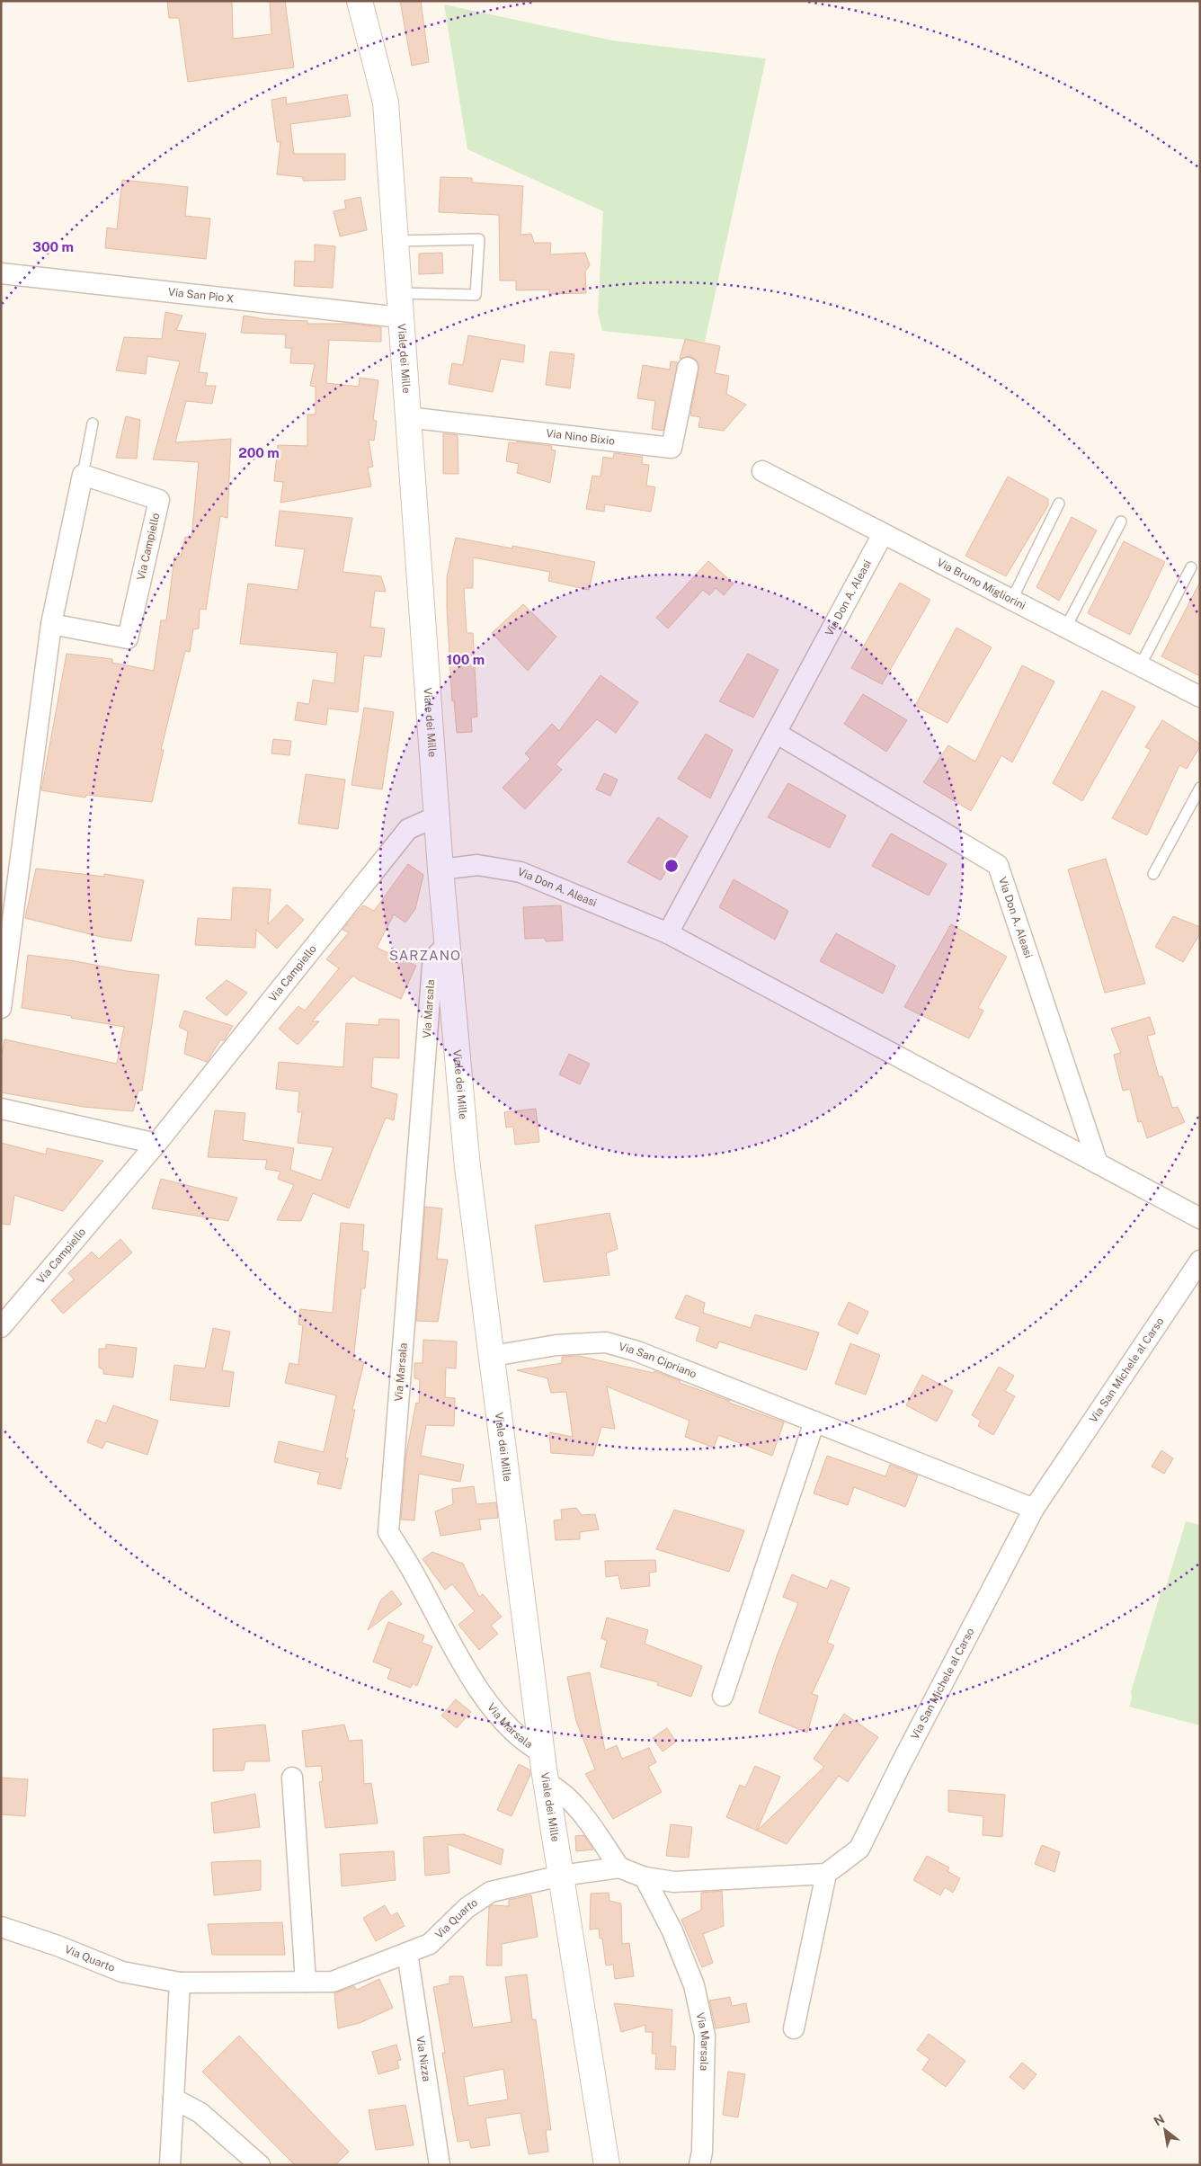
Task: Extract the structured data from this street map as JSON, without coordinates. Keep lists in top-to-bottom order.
{
  "streets": {
    "main road": ["Viale dei Mille"],
    "street": [
      "Via San Pio X",
      "Via Nino Bixio",
      "Via Campiello",
      "Via Bruno Migliorini",
      "Via Don A. Aleasi",
      "Via Marsala",
      "Via San Cipriano",
      "Via San Michele al Carso",
      "Via Quarto",
      "Via Nizza"
    ]
  },
  "crossings": [
    ["Via San Pio X", "Viale dei Mille"],
    ["Viale dei Mille", "Via Nino Bixio"],
    ["Viale dei Mille", "Via Campiello"],
    ["Viale dei Mille", "Via Don A. Aleasi"],
    ["Viale dei Mille", "Via Marsala"],
    ["Viale dei Mille", "Via San Cipriano"],
    ["Viale dei Mille", "Via Quarto"],
    ["Via Bruno Migliorini", "Via Don A. Aleasi"],
    ["Via San Cipriano", "Via San Michele al Carso"],
    ["Via Quarto", "Via Nizza"]
  ],
  "districts": ["SARZANO"],
  "north": "top left",
  "rings": ["300 m", "200 m", "100 m"]
}
